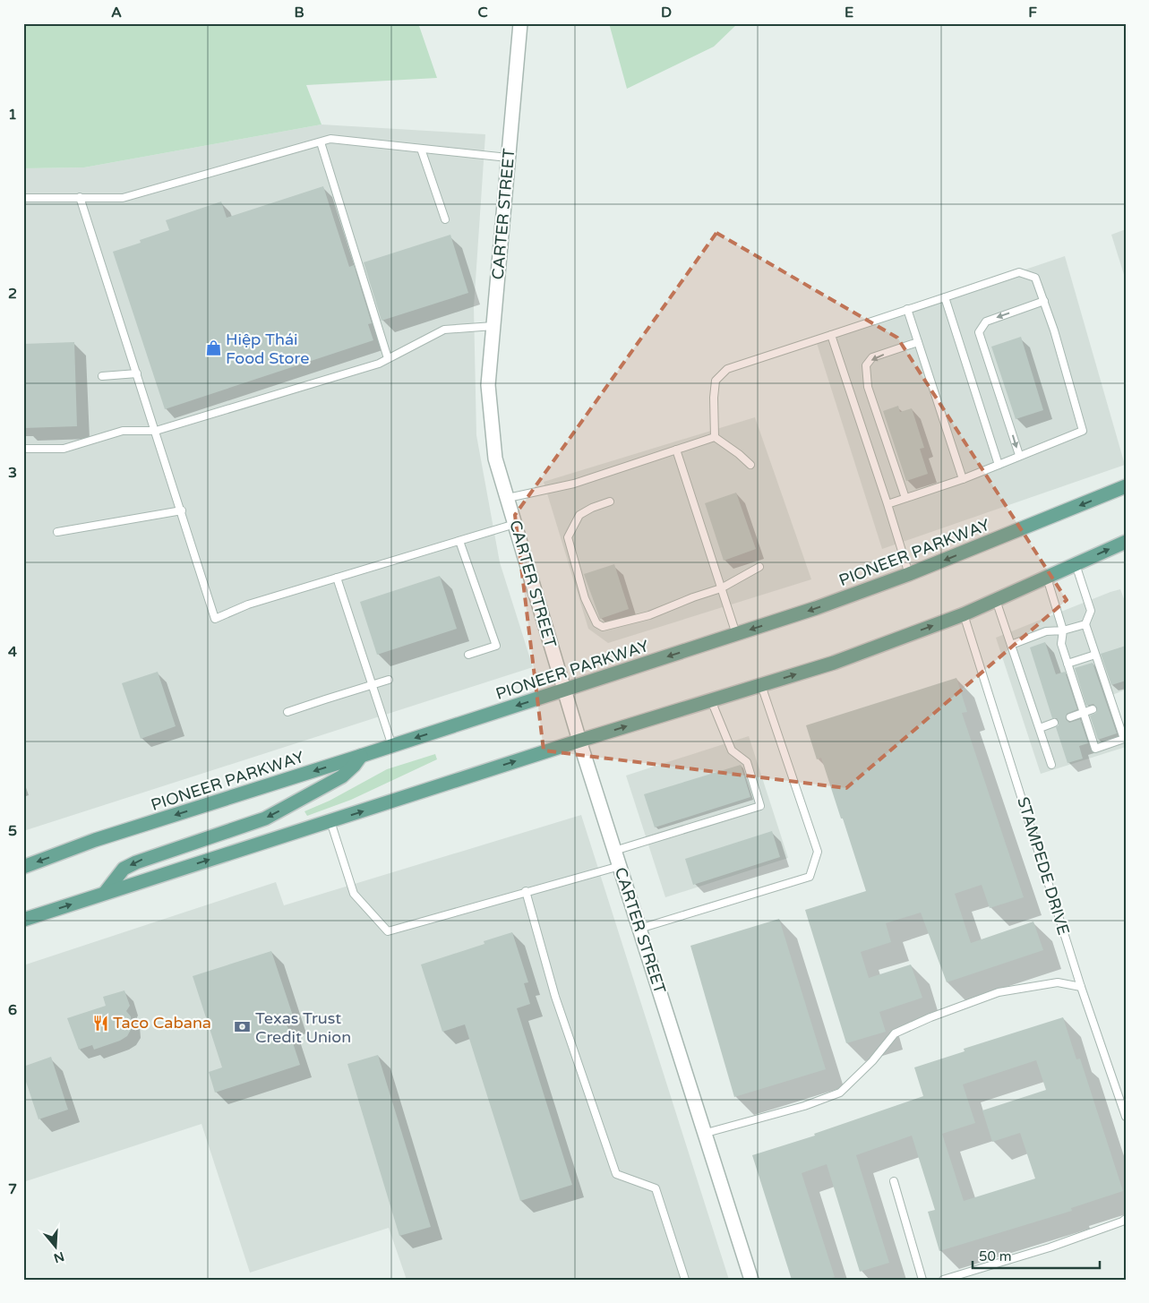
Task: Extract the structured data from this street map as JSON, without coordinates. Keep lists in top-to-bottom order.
{
  "streets": {
    "main road": ["PIONEER PARKWAY"],
    "street": ["CARTER STREET"],
    "lane": ["STAMPEDE DRIVE"]
  },
  "crossings": [
    ["CARTER STREET", "PIONEER PARKWAY"]
  ],
  "places": {
    "shop": ["Hiệp Thái Food Store"],
    "restaurant": ["Taco Cabana"],
    "bank": ["Texas Trust Credit Union"]
  },
  "scale_bar": "50 m",
  "north": "bottom",
  "grid": {
    "columns": [
      "A",
      "B",
      "C",
      "D",
      "E",
      "F"
    ],
    "rows": [
      "1",
      "2",
      "3",
      "4",
      "5",
      "6",
      "7"
    ]
  }
}
